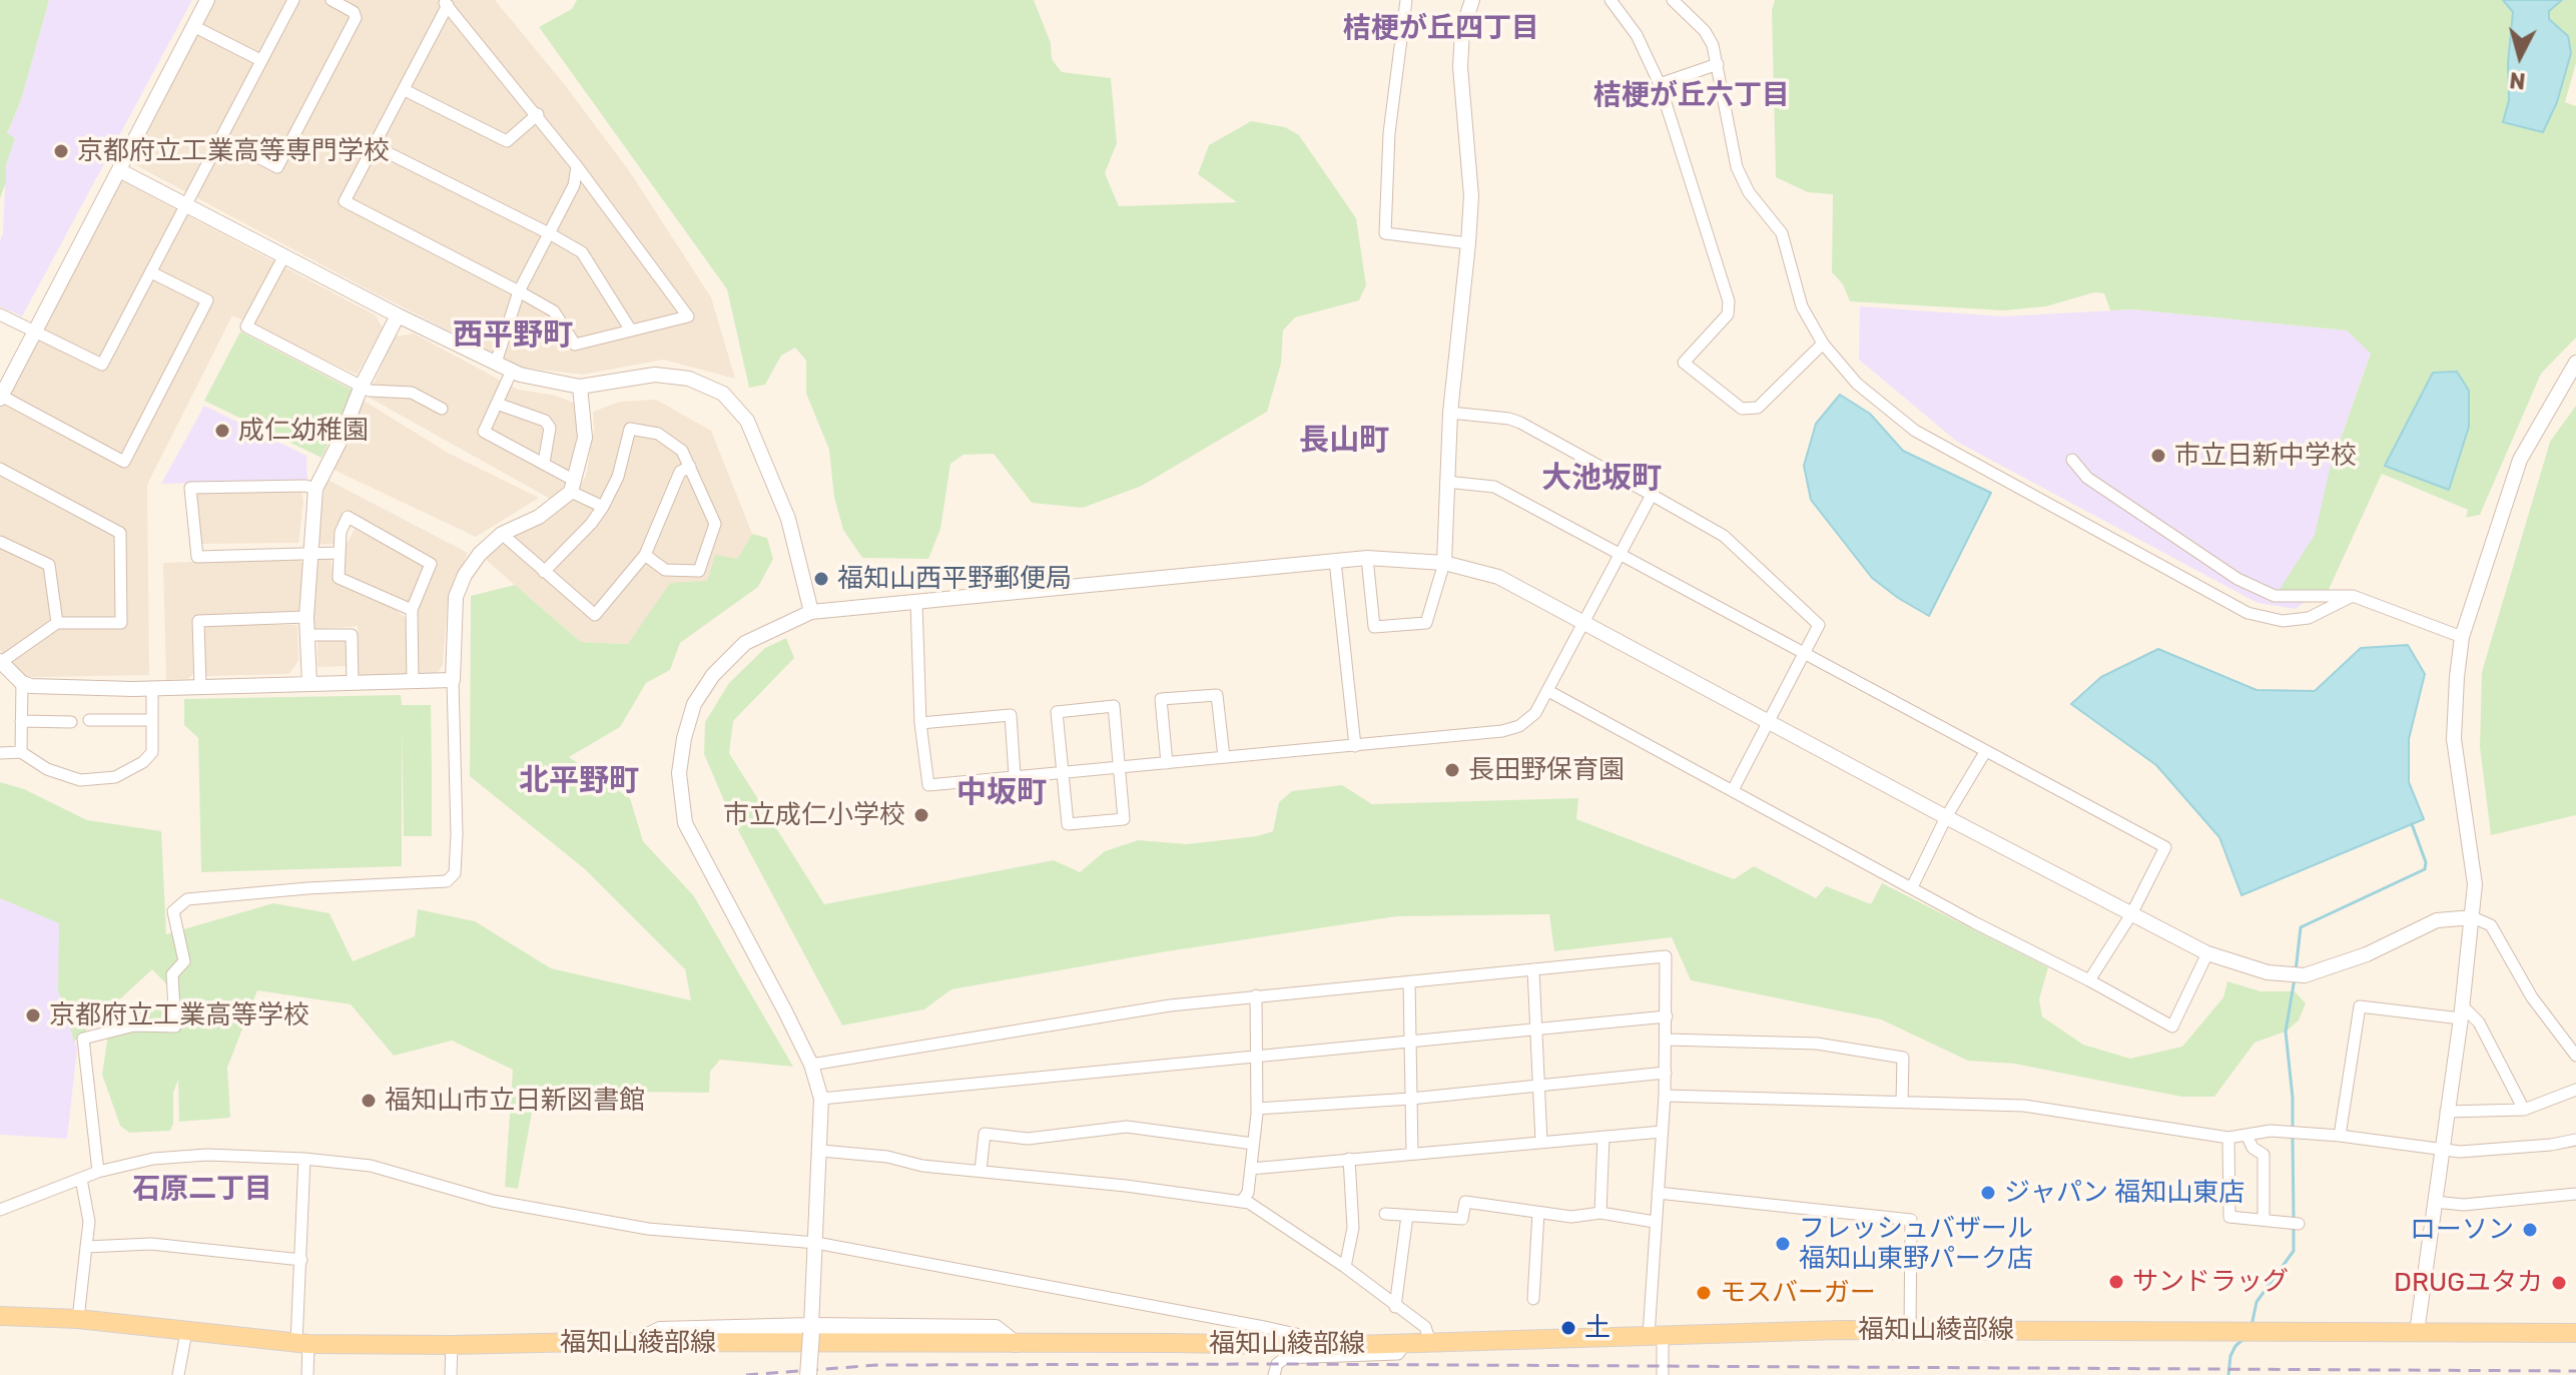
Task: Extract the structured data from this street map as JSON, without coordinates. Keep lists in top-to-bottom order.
{
  "streets": {
    "main road": ["福知山綾部線"]
  },
  "districts": [
    "桔梗が丘四丁目",
    "桔梗が丘六丁目",
    "西平野町",
    "長山町",
    "大池坂町",
    "北平野町",
    "中坂町",
    "石原二丁目"
  ],
  "places": [
    "京都府立工業高等専門学校",
    "成仁幼稚園",
    "市立日新中学校",
    "福知山西平野郵便局",
    "長田野保育園",
    "市立成仁小学校",
    "京都府立工業高等学校",
    "福知山市立日新図書館",
    "ジャパン 福知山東店",
    "ローソン",
    "フレッシュバザール 福知山東野パーク店",
    "サンドラッグ",
    "DRUGユタカ",
    "モスバーガー",
    "土"
  ],
  "north": "bottom"
}
